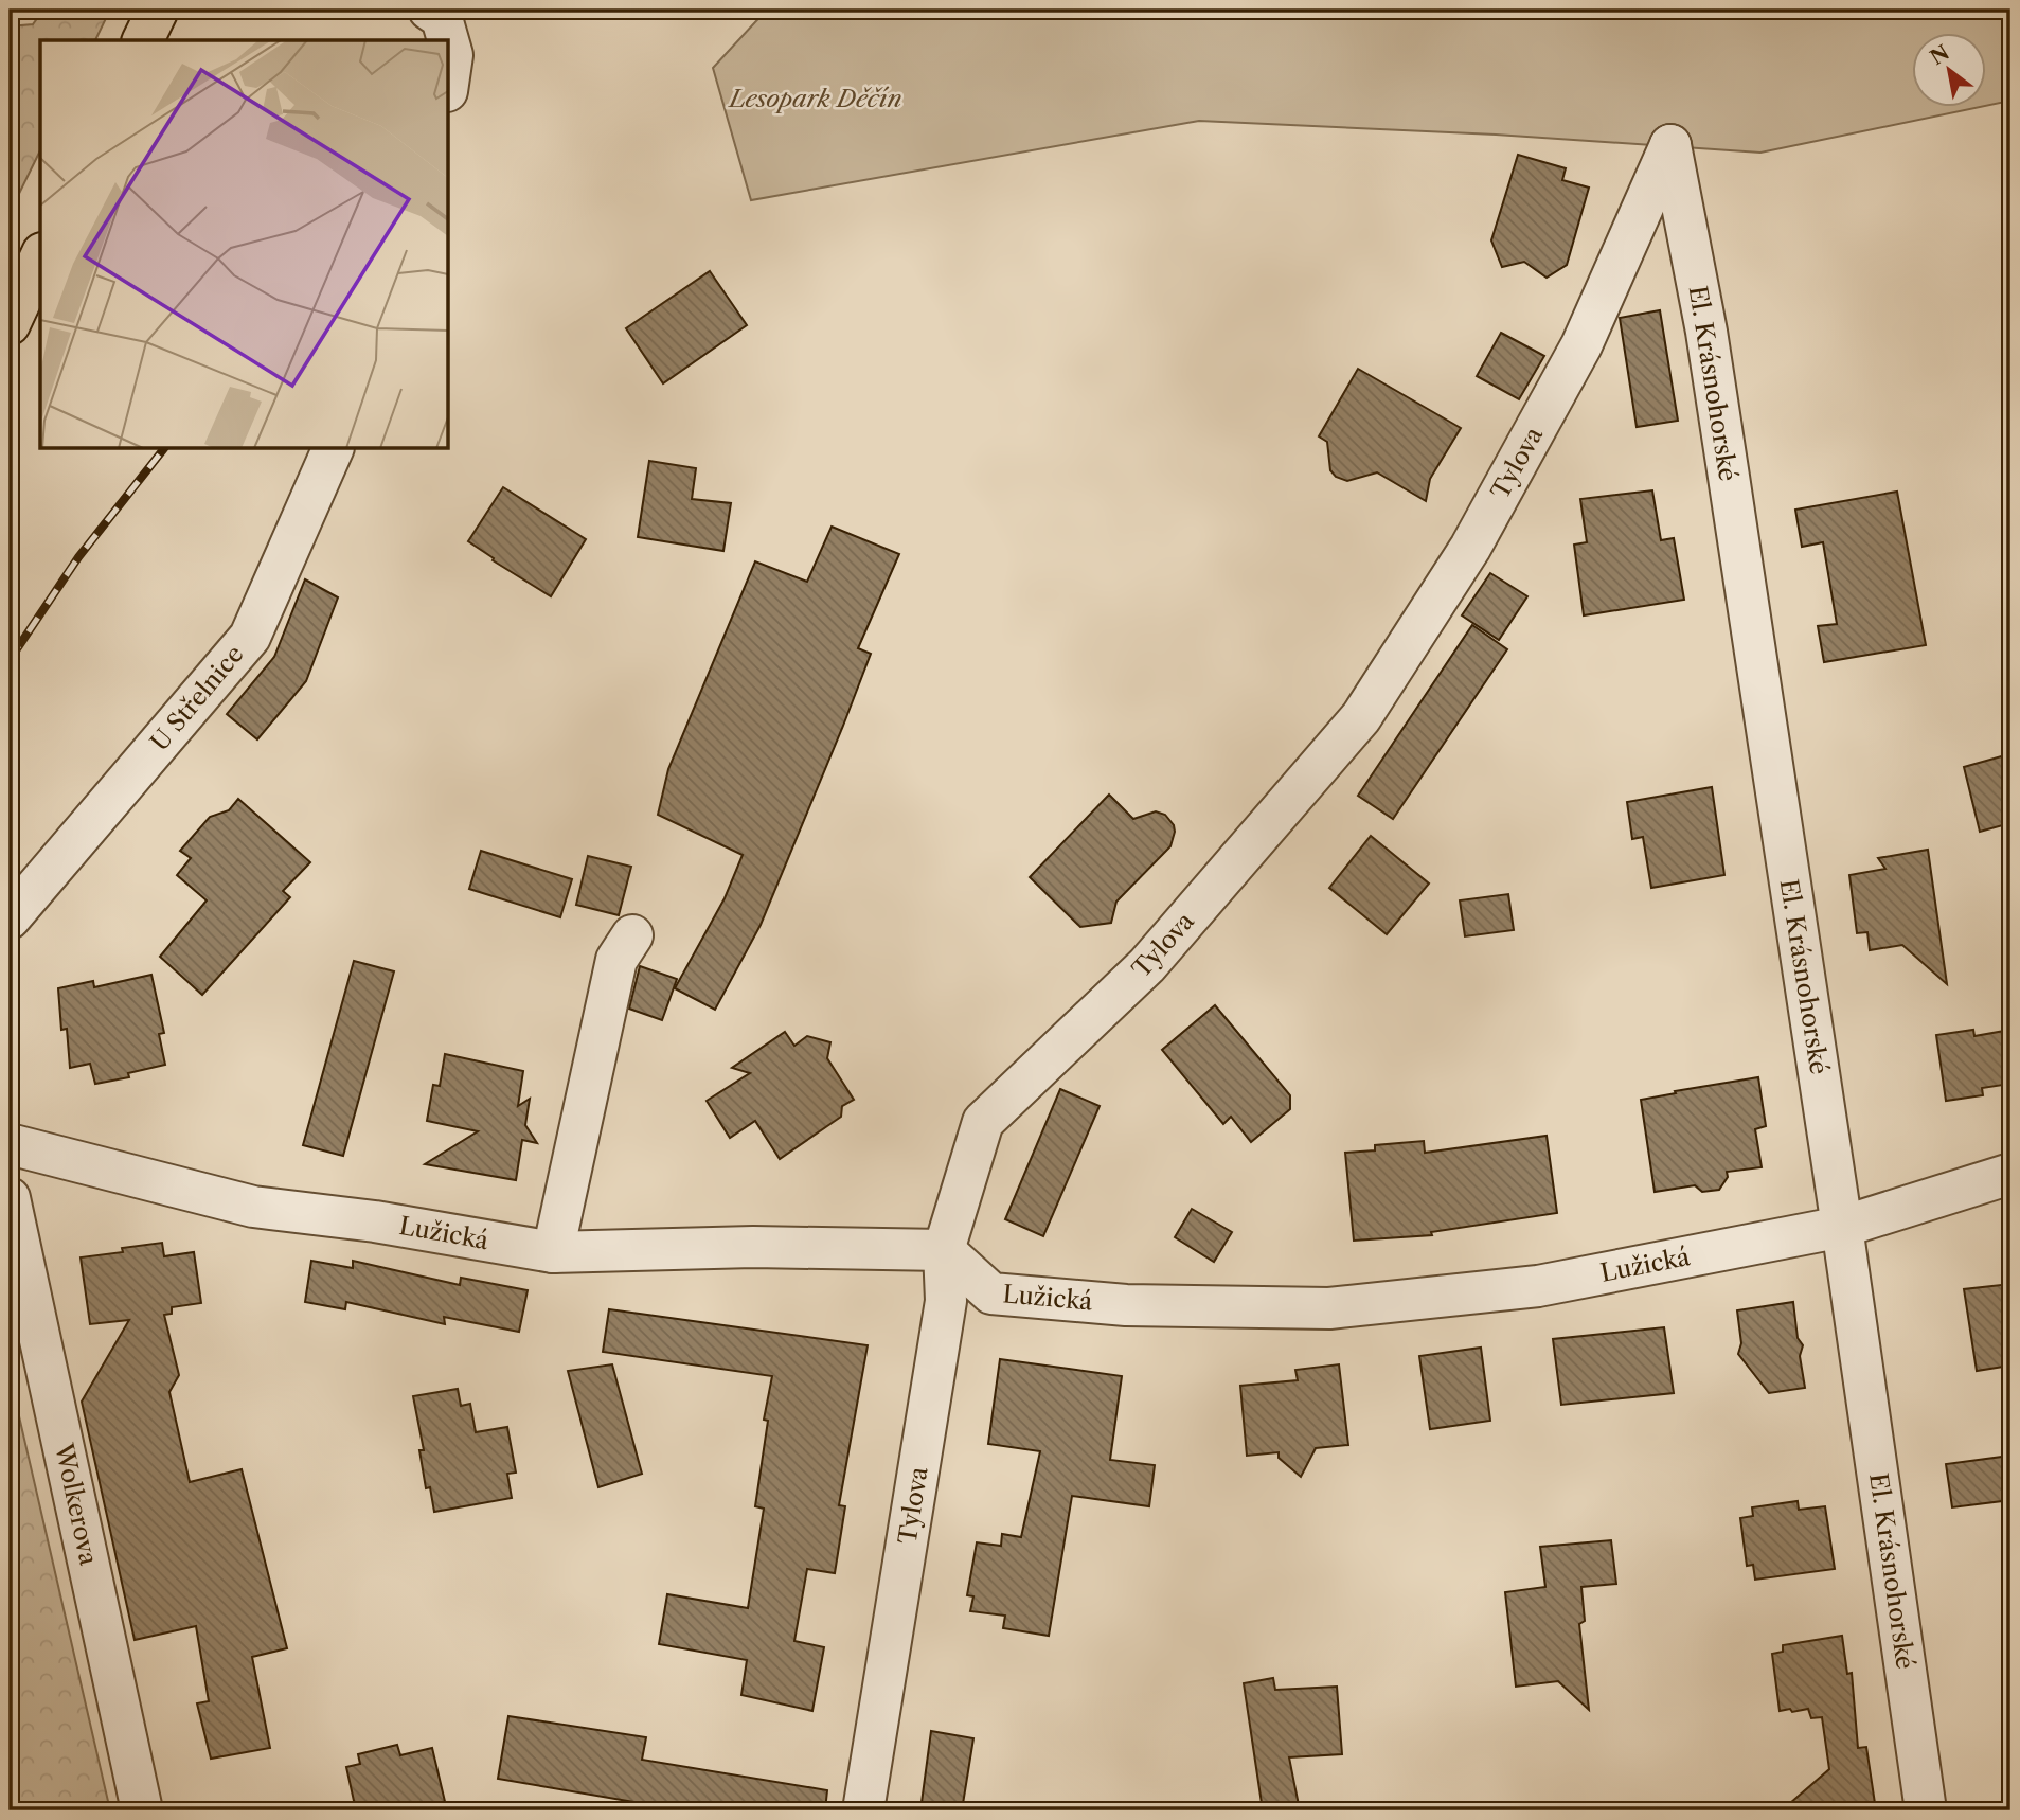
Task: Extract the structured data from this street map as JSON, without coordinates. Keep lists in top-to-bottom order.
{
  "streets": {
    "street": [
      "El. Krásnohorské",
      "Tylova",
      "U Střelnice",
      "Lužická",
      "Wolkerova"
    ]
  },
  "crossings": [
    ["El. Krásnohorské", "Tylova"],
    ["El. Krásnohorské", "Lužická"],
    ["Tylova", "Lužická"]
  ],
  "parks": ["Lesopark Děčín"],
  "north": "top left"
}
